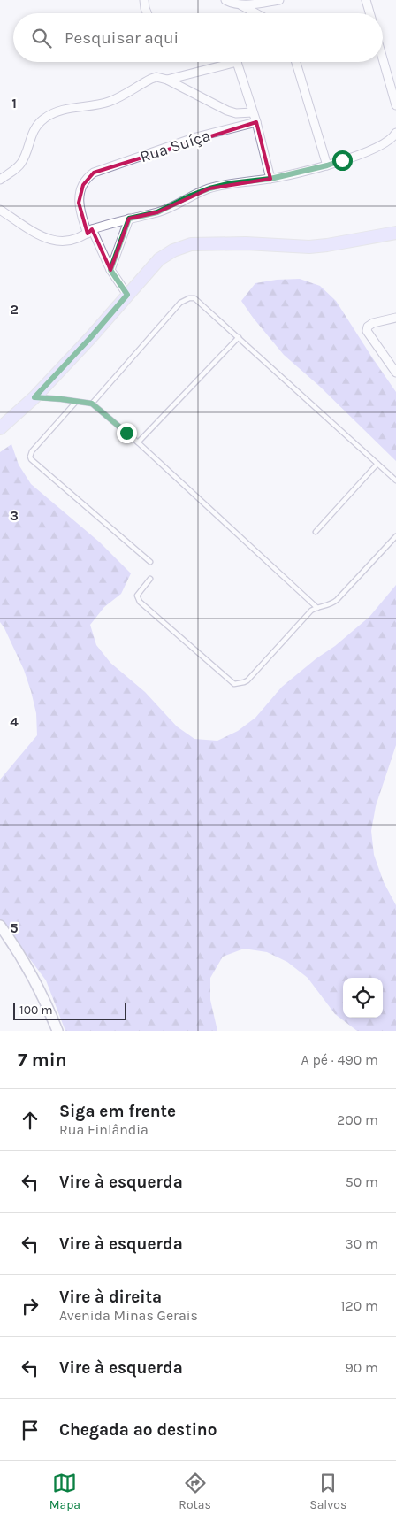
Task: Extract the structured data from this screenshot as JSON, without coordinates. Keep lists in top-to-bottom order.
{
  "streets": {
    "street": ["Rua Suíça"]
  },
  "scale_bar": "100 m",
  "page": {
    "search": "Pesquisar aqui",
    "scale": "100 m",
    "heading": ["7 min", "A pé · 490 m"],
    "list": [
      ["Siga em frente", "Rua Finlândia", "200 m"],
      ["Vire à esquerda", "50 m"],
      ["Vire à esquerda", "30 m"],
      ["Vire à direita", "Avenida Minas Gerais", "120 m"],
      ["Vire à esquerda", "90 m"],
      "Chegada ao destino"
    ],
    "nav": ["Mapa", "Rotas", "Salvos"]
  },
  "grid": {
    "rows": [
      "1",
      "2",
      "3",
      "4",
      "5"
    ]
  }
}
